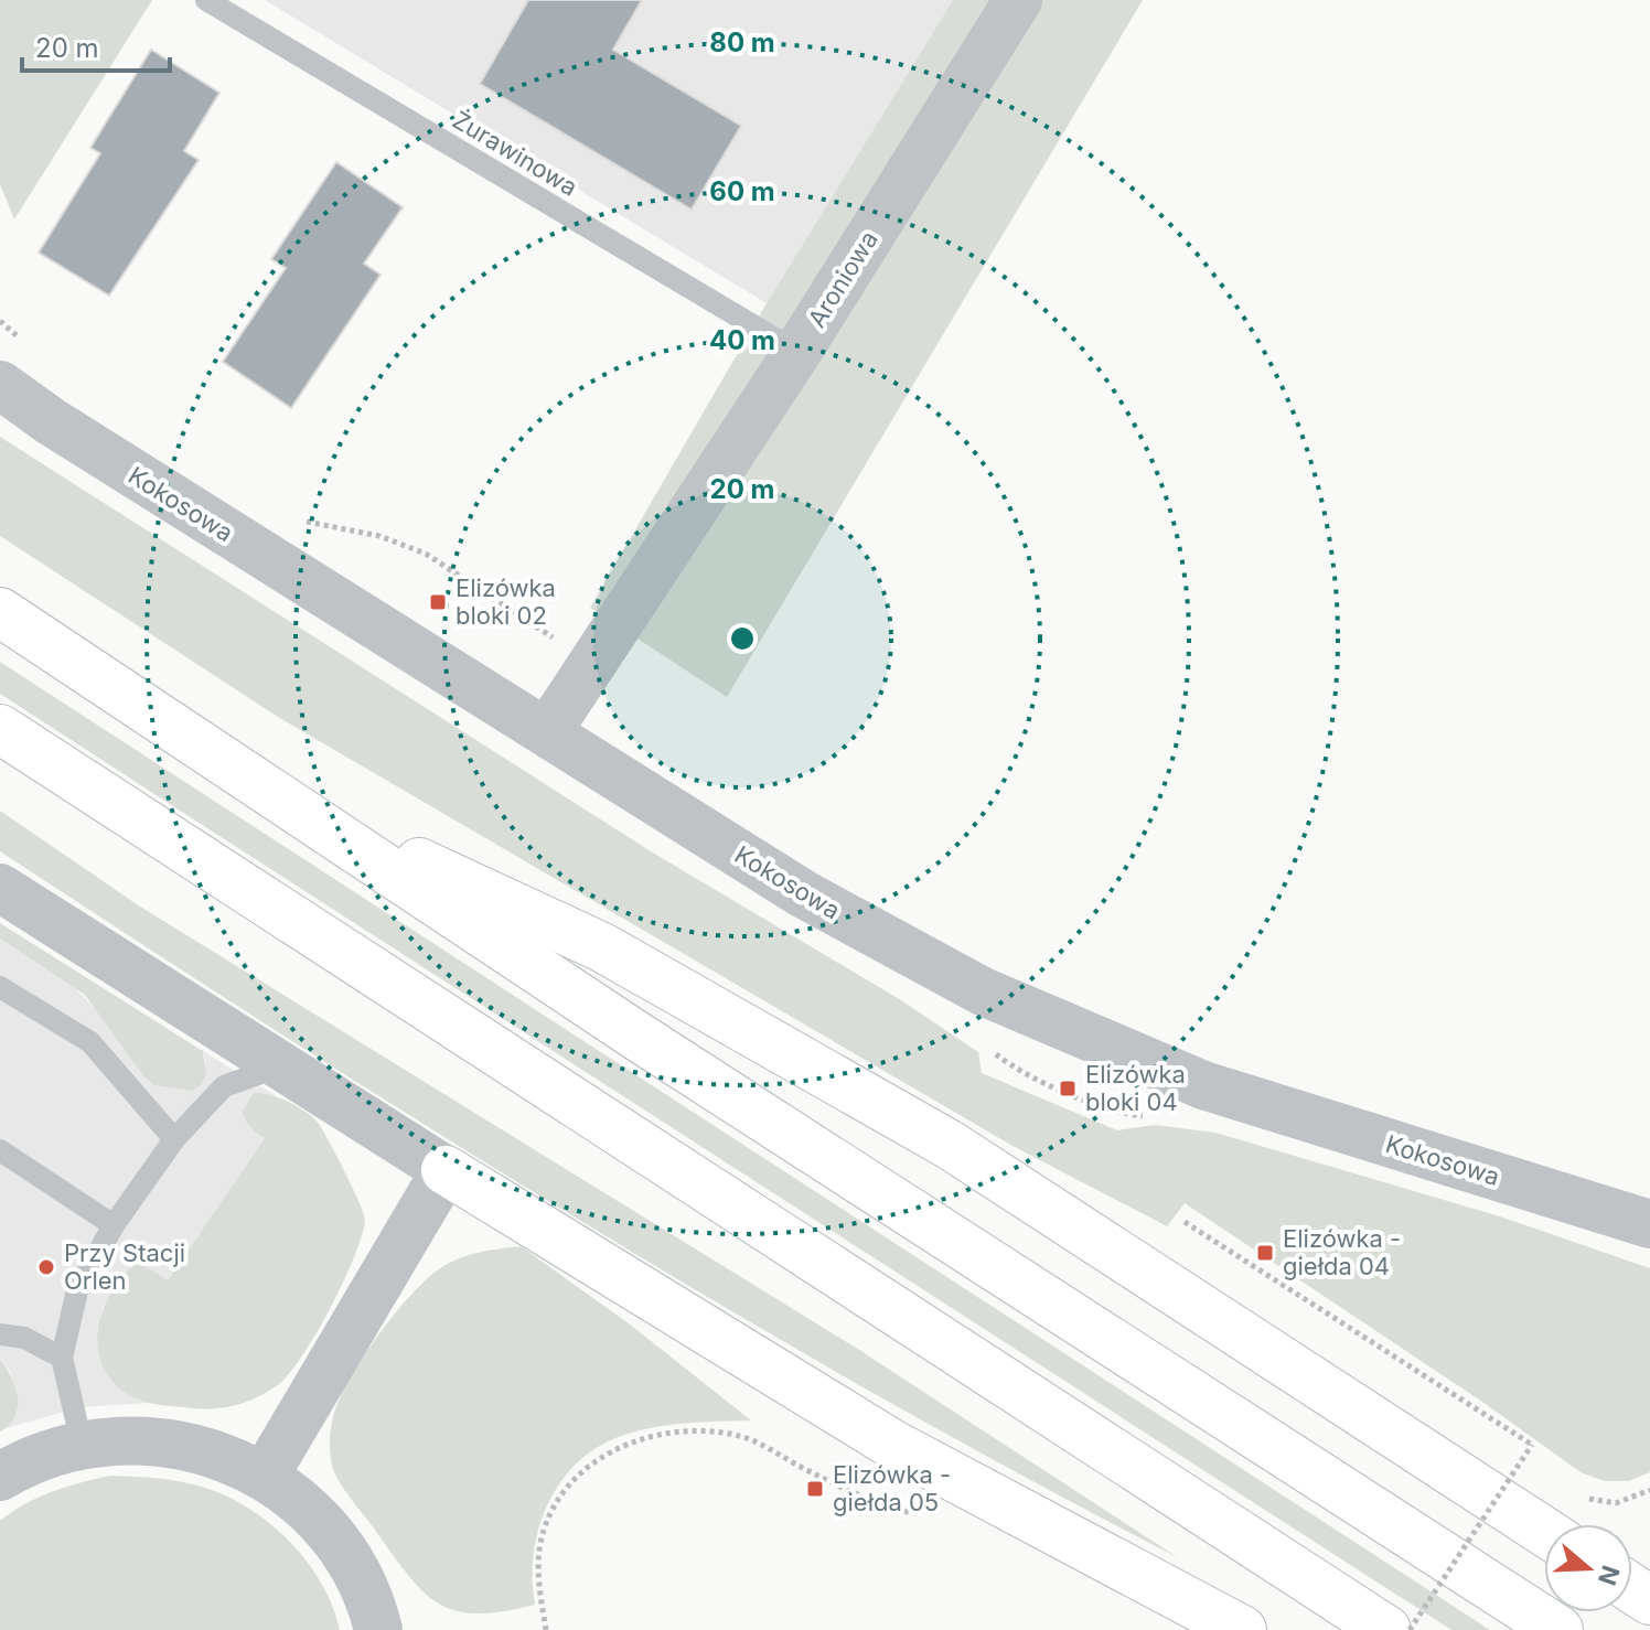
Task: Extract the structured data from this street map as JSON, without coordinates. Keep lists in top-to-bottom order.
{
  "streets": {
    "street": ["Aroniowa", "Kokosowa"],
    "lane": ["Żurawinowa"]
  },
  "crossings": [
    ["Żurawinowa", "Aroniowa"],
    ["Aroniowa", "Kokosowa"]
  ],
  "places": {
    "transit": [
      "Elizówka bloki 02",
      "Elizówka bloki 04",
      "Elizówka - giełda 04",
      "Elizówka - giełda 05"
    ],
    "other": ["Przy Stacji Orlen"]
  },
  "scale_bar": "20 m",
  "north": "right",
  "rings": [
    "80 m",
    "60 m",
    "40 m",
    "20 m"
  ]
}
